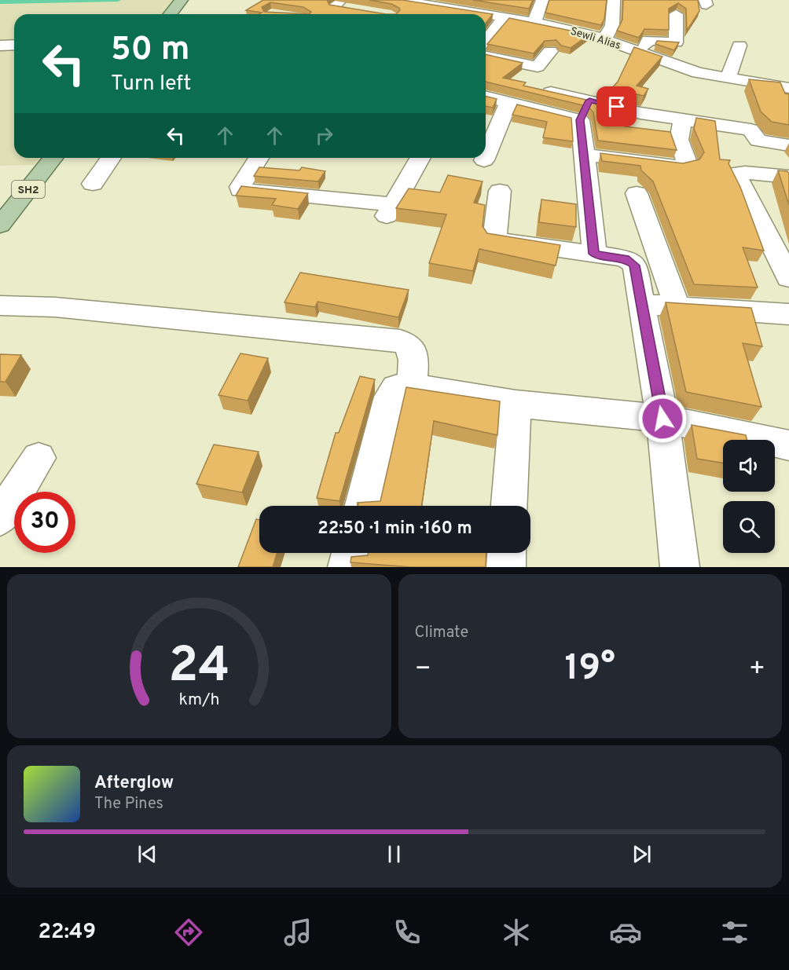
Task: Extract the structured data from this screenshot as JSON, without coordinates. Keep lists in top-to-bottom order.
{
  "streets": {
    "main road": ["SH2"],
    "street": ["Sewli Alias"]
  },
  "page": {
    "turn": ["50 m", "Turn left"],
    "limit": "30",
    "trip": "22:50 · 1 min · 160 m",
    "tile": "Climate",
    "heat": ["−", "19°", "+"],
    "song": ["Afterglow", "The Pines"],
    "tabs": "22:49",
    "gauge": ["24", "km/h"]
  }
}
